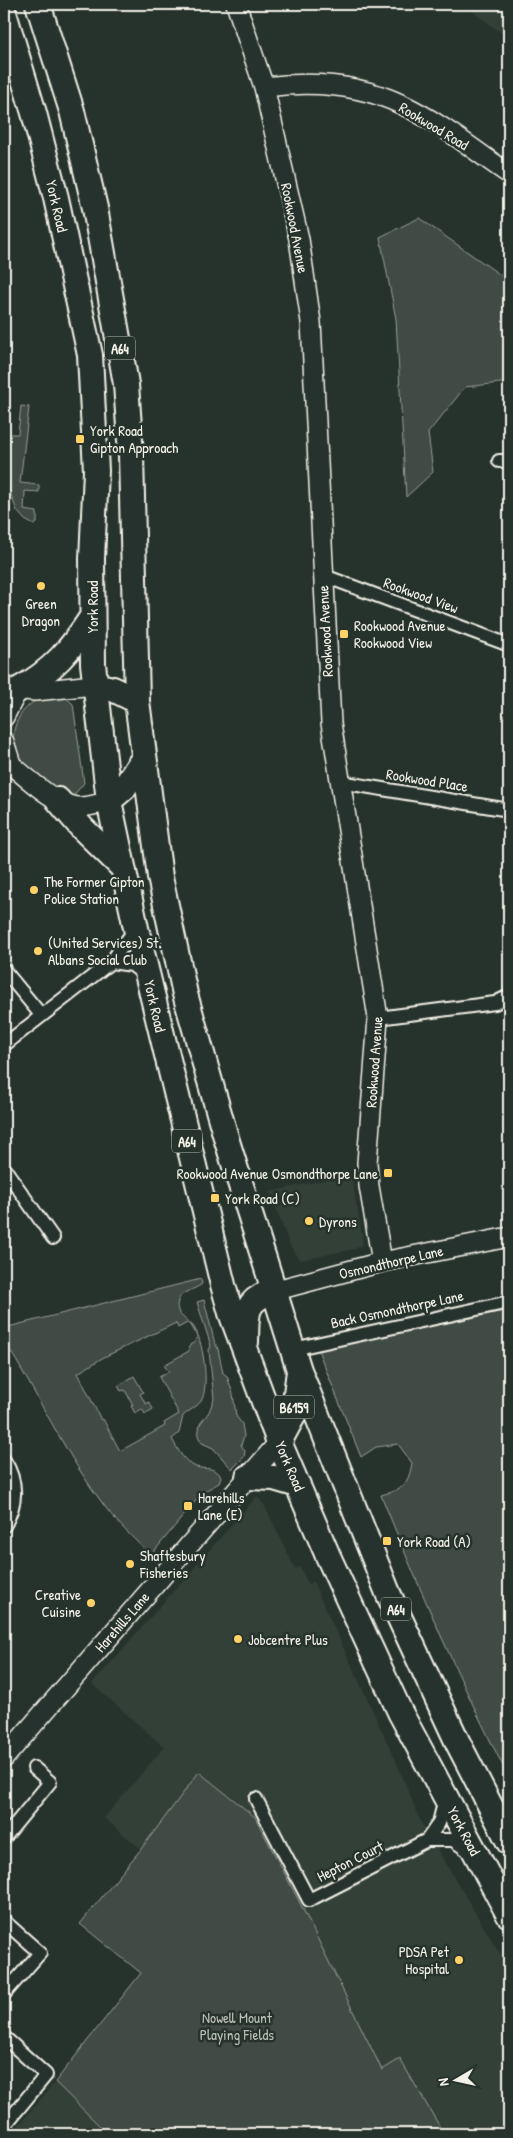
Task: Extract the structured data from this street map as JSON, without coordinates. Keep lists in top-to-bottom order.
{
  "streets": {
    "highway": ["York Road", "A64", "B6159"],
    "street": [
      "Rookwood Road",
      "Rookwood Avenue",
      "Rookwood View",
      "Rookwood Place",
      "Osmondthorpe Lane",
      "Back Osmondthorpe Lane",
      "Harehills Lane",
      "Hepton Court"
    ]
  },
  "crossings": [
    ["Rookwood Road", "Rookwood Avenue"],
    ["York Road", "B6159"],
    ["York Road", "Harehills Lane"],
    ["York Road", "Hepton Court"],
    ["Rookwood Avenue", "Rookwood View"],
    ["Rookwood Avenue", "Rookwood Place"],
    ["Rookwood Avenue", "Osmondthorpe Lane"],
    ["A64", "Osmondthorpe Lane"],
    ["A64", "Back Osmondthorpe Lane"],
    ["A64", "B6159"],
    ["Back Osmondthorpe Lane", "B6159"],
    ["B6159", "Harehills Lane"]
  ],
  "parks": ["Nowell Mount Playing Fields"],
  "places": {
    "transit": [
      "York Road Gipton Approach",
      "Rookwood Avenue Rookwood View",
      "Rookwood Avenue Osmondthorpe Lane",
      "York Road (C)",
      "Harehills Lane (E)",
      "York Road (A)"
    ],
    "other": [
      "Green Dragon",
      "The Former Gipton Police Station",
      "(United Services) St. Albans Social Club",
      "Dyrons",
      "Shaftesbury Fisheries",
      "Creative Cuisine",
      "Jobcentre Plus",
      "PDSA Pet Hospital"
    ]
  },
  "north": "left"
}
